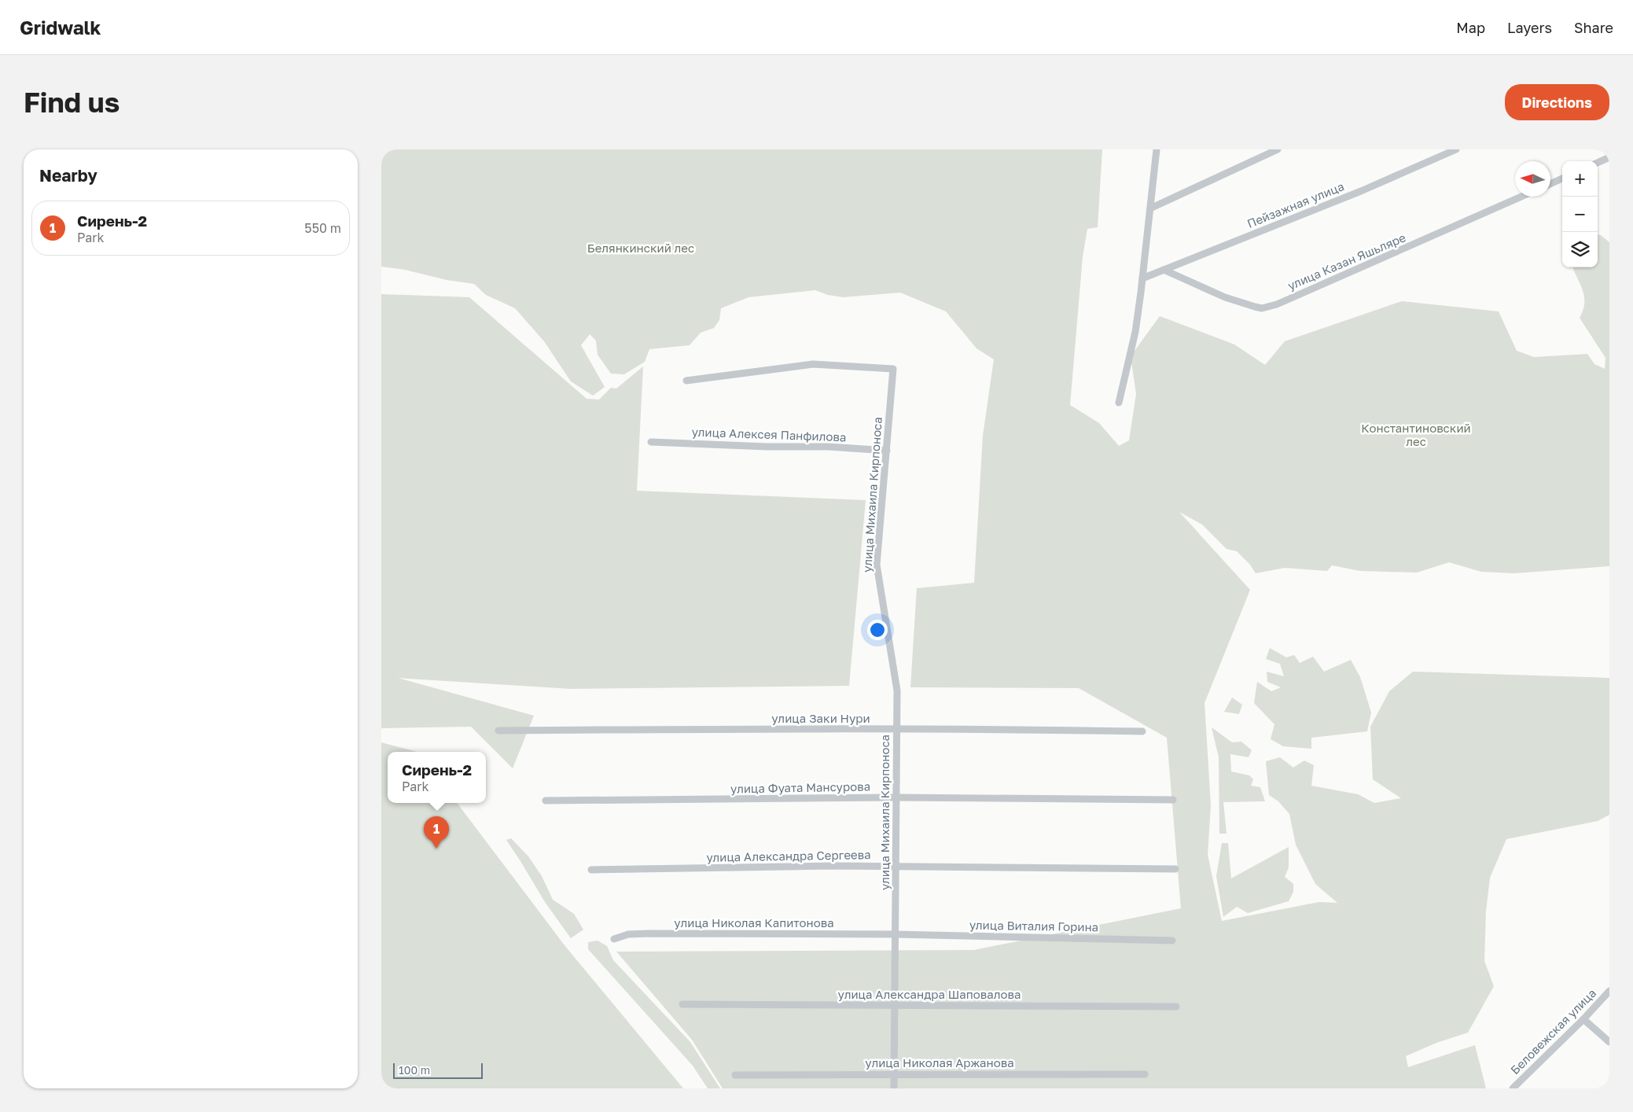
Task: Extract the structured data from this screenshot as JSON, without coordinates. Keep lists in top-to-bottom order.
{
  "streets": {
    "street": [
      "Пейзажная улица",
      "улица Казан Яшьляре",
      "улица Алексея Панфилова",
      "улица Михаила Кирпоноса",
      "улица Заки Нури",
      "улица Фуата Мансурова",
      "улица Александра Сергеева",
      "улица Николая Капитонова",
      "улица Виталия Горина",
      "улица Александра Шаповалова",
      "Беловежская улица",
      "улица Николая Аржанова"
    ]
  },
  "crossings": [
    ["Пейзажная улица", "улица Казан Яшьляре"],
    ["улица Алексея Панфилова", "улица Михаила Кирпоноса"],
    ["улица Михаила Кирпоноса", "улица Заки Нури"],
    ["улица Михаила Кирпоноса", "улица Фуата Мансурова"],
    ["улица Михаила Кирпоноса", "улица Александра Сергеева"],
    ["улица Михаила Кирпоноса", "улица Николая Капитонова"],
    ["улица Михаила Кирпоноса", "улица Виталия Горина"],
    ["улица Михаила Кирпоноса", "улица Александра Шаповалова"],
    ["улица Михаила Кирпоноса", "улица Николая Аржанова"],
    ["улица Николая Капитонова", "улица Виталия Горина"]
  ],
  "parks": ["Белянкинский лес", "Константиновский лес"],
  "scale_bar": "100 m",
  "north": "left",
  "page": {
    "header": "Gridwalk",
    "nav": ["Map", "Layers", "Share"],
    "buttons": "Directions",
    "title": "Find us",
    "heading": "Nearby",
    "map_buttons": ["+", "−"],
    "list": [
      {
        "mark": "1",
        "name": "Сирень-2",
        "note": "Park",
        "value": "550 m"
      }
    ],
    "popup": ["Сирень-2", "Park"],
    "pins": "1",
    "scale": "100 m"
  }
}
